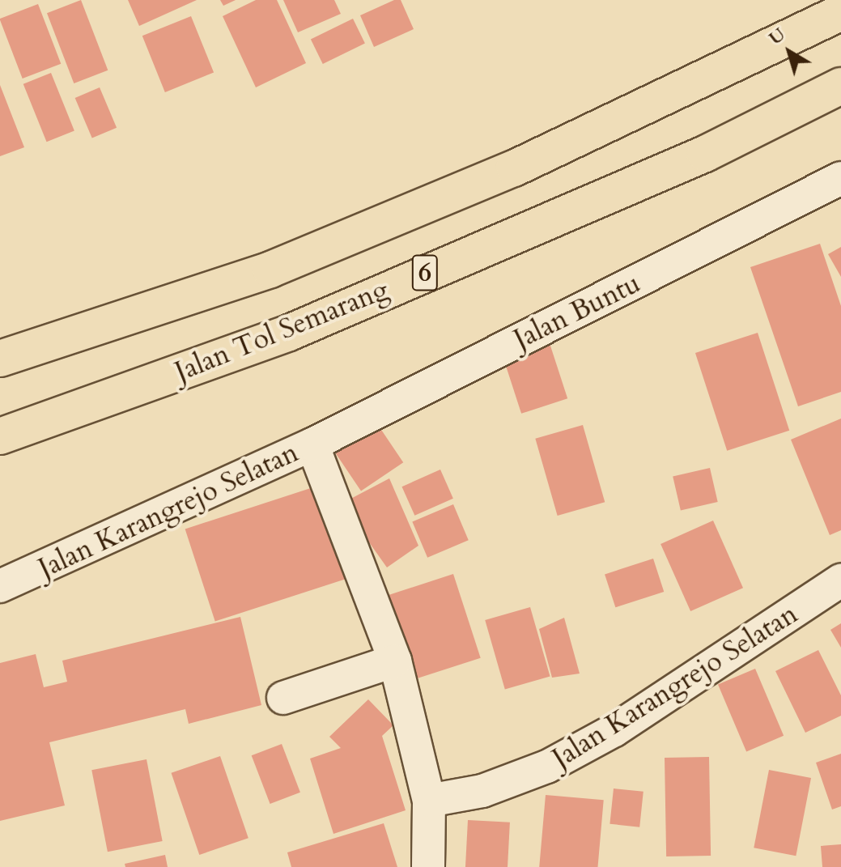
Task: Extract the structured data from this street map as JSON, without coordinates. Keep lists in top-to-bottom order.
{
  "streets": {
    "highway": ["6", "Jalan Tol Semarang"],
    "street": ["Jalan Buntu", "Jalan Karangrejo Selatan"]
  },
  "crossings": [
    ["Jalan Buntu", "Jalan Karangrejo Selatan"]
  ],
  "north": "top left"
}
